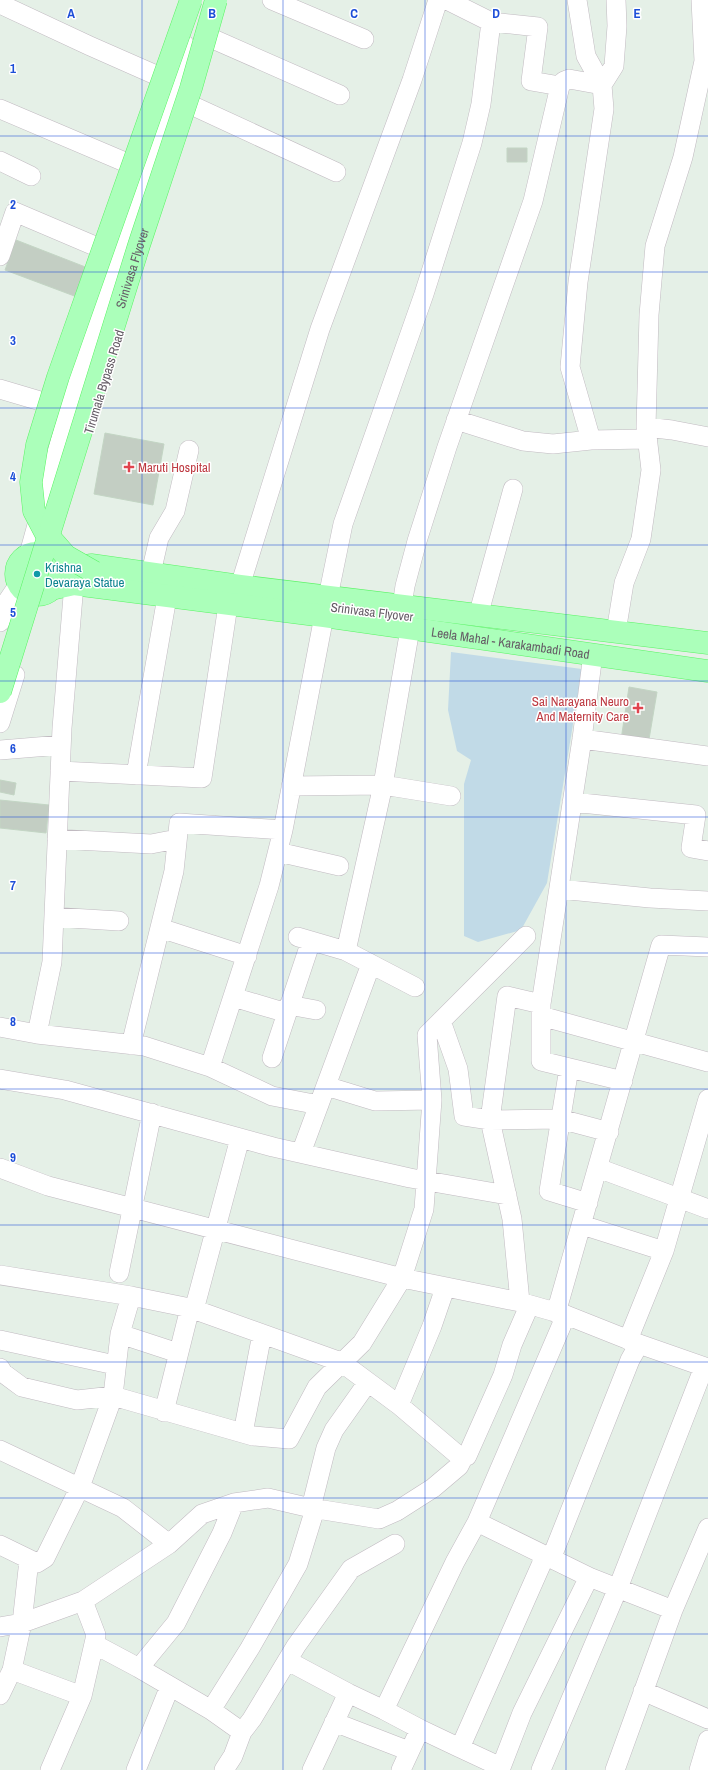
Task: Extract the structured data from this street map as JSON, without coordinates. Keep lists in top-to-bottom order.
{
  "streets": {
    "main road": ["Srinivasa Flyover", "Leela Mahal - Karakambadi Road"],
    "street": ["Tirumala Bypass Road"]
  },
  "crossings": [
    ["Tirumala Bypass Road", "Leela Mahal - Karakambadi Road"]
  ],
  "places": {
    "health": ["Maruti Hospital", "Sai Narayana Neuro And Maternity Care"],
    "other": ["Krishna Devaraya Statue"]
  },
  "grid": {
    "columns": [
      "A",
      "B",
      "C",
      "D",
      "E"
    ],
    "rows": [
      "1",
      "2",
      "3",
      "4",
      "5",
      "6",
      "7",
      "8",
      "9"
    ]
  }
}
